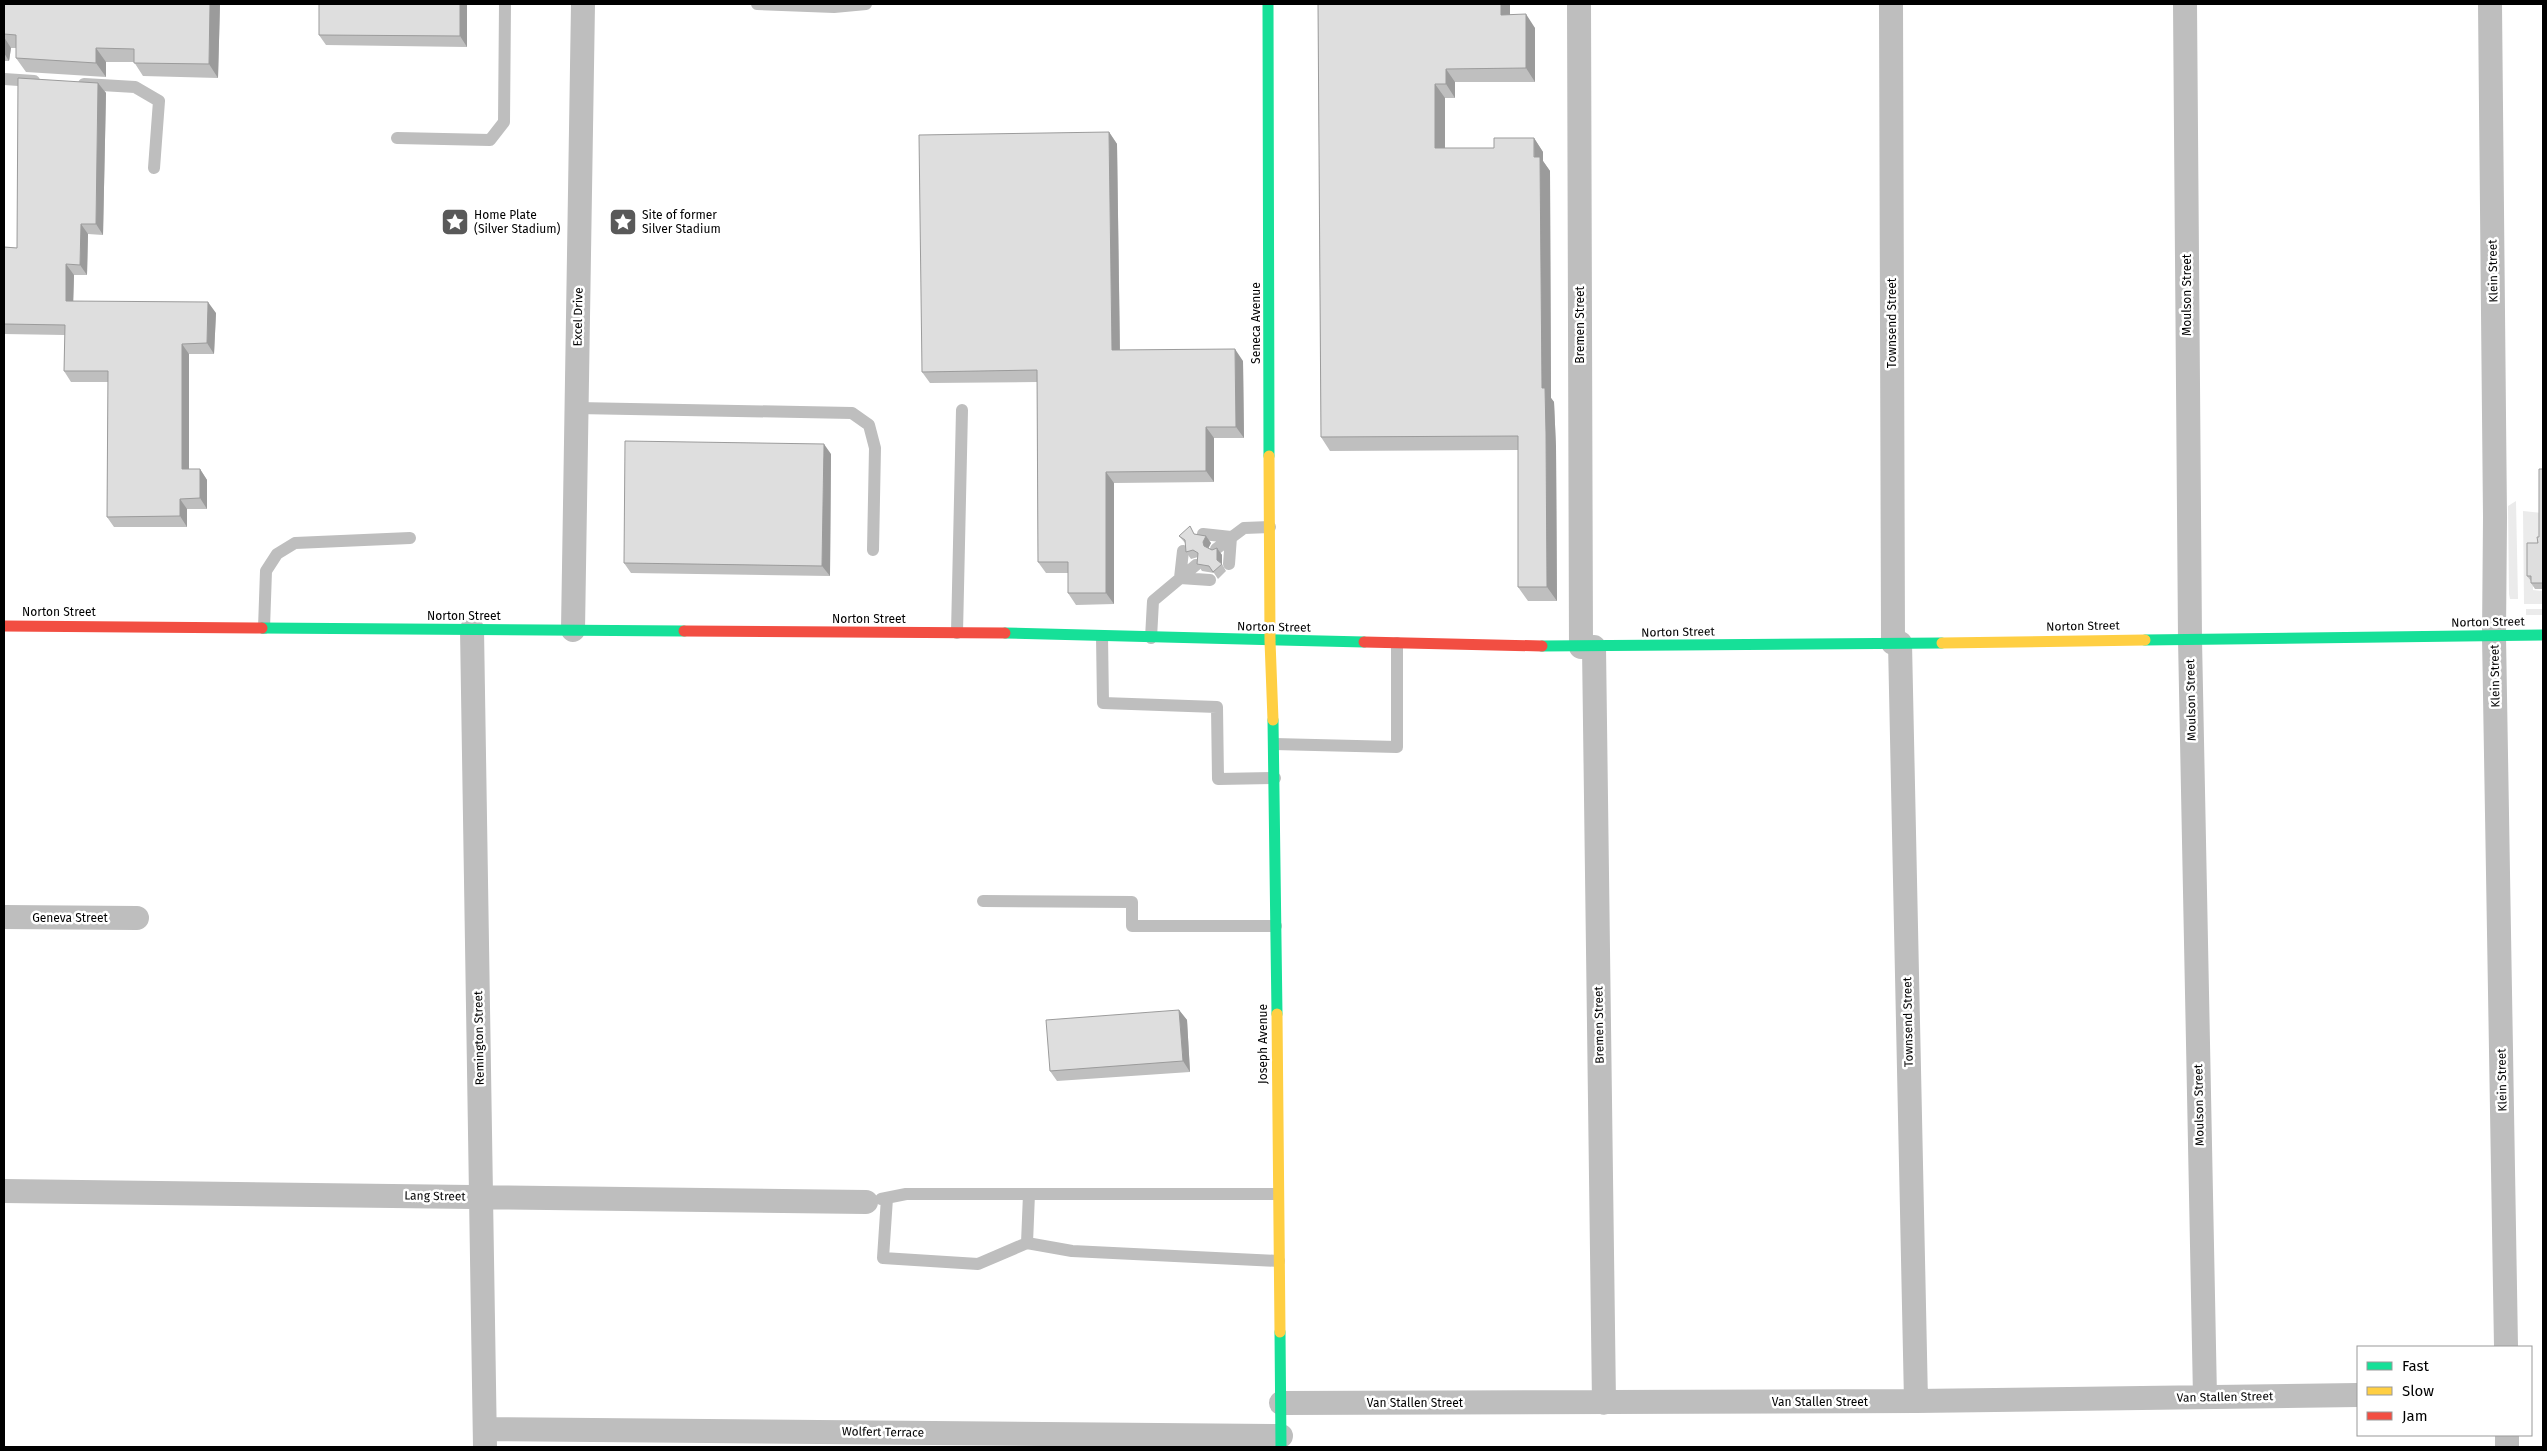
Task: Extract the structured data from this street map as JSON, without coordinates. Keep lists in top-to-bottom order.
{
  "streets": {
    "main road": ["Seneca Avenue", "Norton Street", "Joseph Avenue"],
    "street": [
      "Klein Street",
      "Moulson Street",
      "Excel Drive",
      "Townsend Street",
      "Bremen Street",
      "Geneva Street",
      "Remington Street",
      "Lang Street",
      "Van Stallen Street",
      "Wolfert Terrace"
    ]
  },
  "crossings": [
    ["Klein Street", "Norton Street"],
    ["Moulson Street", "Norton Street"],
    ["Moulson Street", "Van Stallen Street"],
    ["Excel Drive", "Norton Street"],
    ["Seneca Avenue", "Norton Street"],
    ["Seneca Avenue", "Joseph Avenue"],
    ["Townsend Street", "Norton Street"],
    ["Townsend Street", "Van Stallen Street"],
    ["Bremen Street", "Norton Street"],
    ["Bremen Street", "Van Stallen Street"],
    ["Norton Street", "Remington Street"],
    ["Norton Street", "Joseph Avenue"],
    ["Remington Street", "Lang Street"],
    ["Remington Street", "Wolfert Terrace"],
    ["Joseph Avenue", "Van Stallen Street"],
    ["Joseph Avenue", "Wolfert Terrace"]
  ],
  "places": {
    "place": ["Home Plate (Silver Stadium)", "Site of former Silver Stadium"]
  },
  "legend": ["Fast", "Slow", "Jam"]
}
